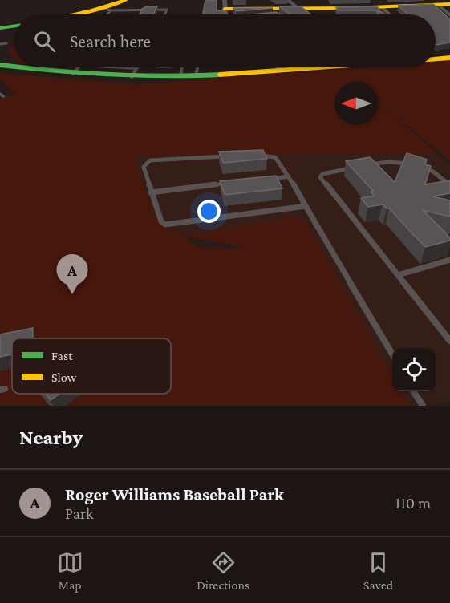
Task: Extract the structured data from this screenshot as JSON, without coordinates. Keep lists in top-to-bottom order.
{
  "legend": ["Fast", "Slow"],
  "north": "left",
  "page": {
    "search": "Search here",
    "pins": "A",
    "heading": "Nearby",
    "list": [
      {
        "mark": "A",
        "name": "Roger Williams Baseball Park",
        "note": "Park",
        "value": "110 m"
      }
    ],
    "nav": ["Map", "Directions", "Saved"]
  }
}
